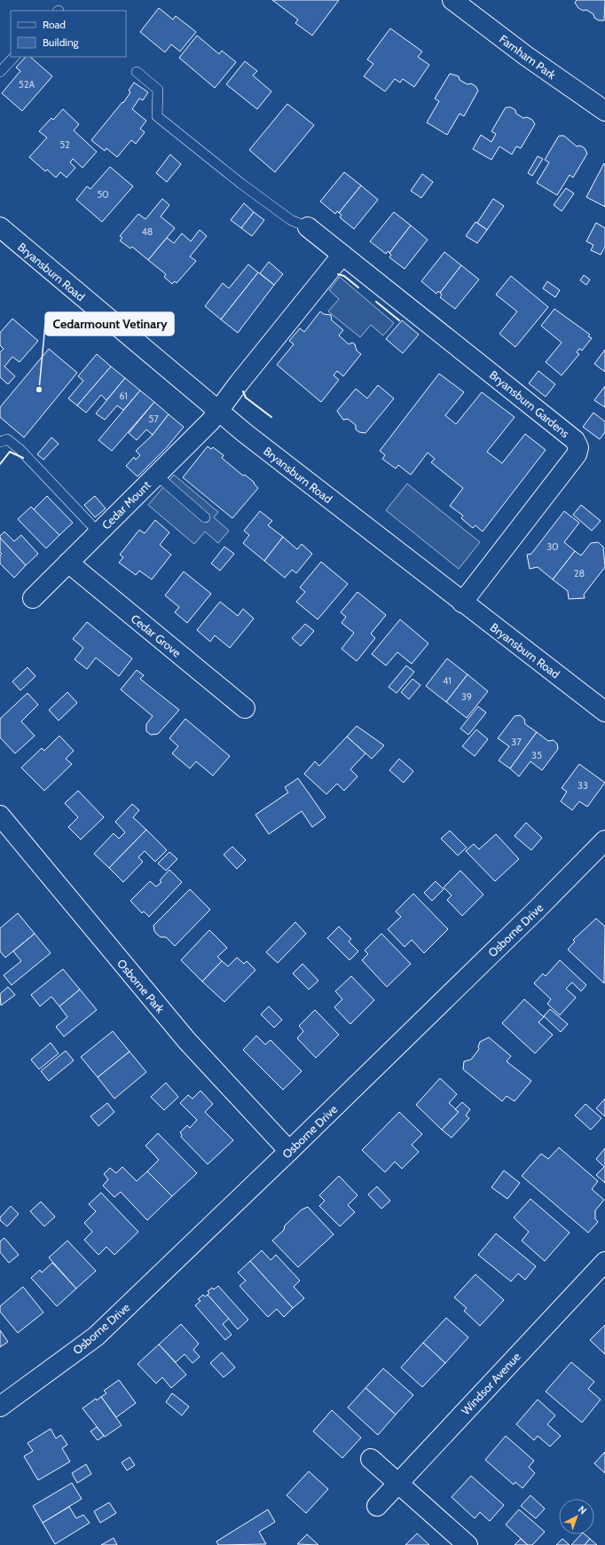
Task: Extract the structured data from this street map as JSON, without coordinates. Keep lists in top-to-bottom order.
{
  "streets": {
    "street": [
      "Farnham Park",
      "Bryansburn Road",
      "Bryansburn Gardens",
      "Cedar Mount",
      "Cedar Grove",
      "Osborne Drive",
      "Osborne Park",
      "Windsor Avenue"
    ]
  },
  "crossings": [
    ["Bryansburn Road", "Bryansburn Gardens"],
    ["Bryansburn Road", "Cedar Mount"],
    ["Cedar Mount", "Cedar Grove"],
    ["Osborne Drive", "Osborne Park"]
  ],
  "places": ["Cedarmount Vetinary"],
  "house_numbers": [
    "52A",
    "52",
    "50",
    "48",
    "61",
    "57",
    "30",
    "28",
    "41",
    "39",
    "37",
    "35",
    "33"
  ],
  "legend": ["Road", "Building"],
  "north": "top right"
}
